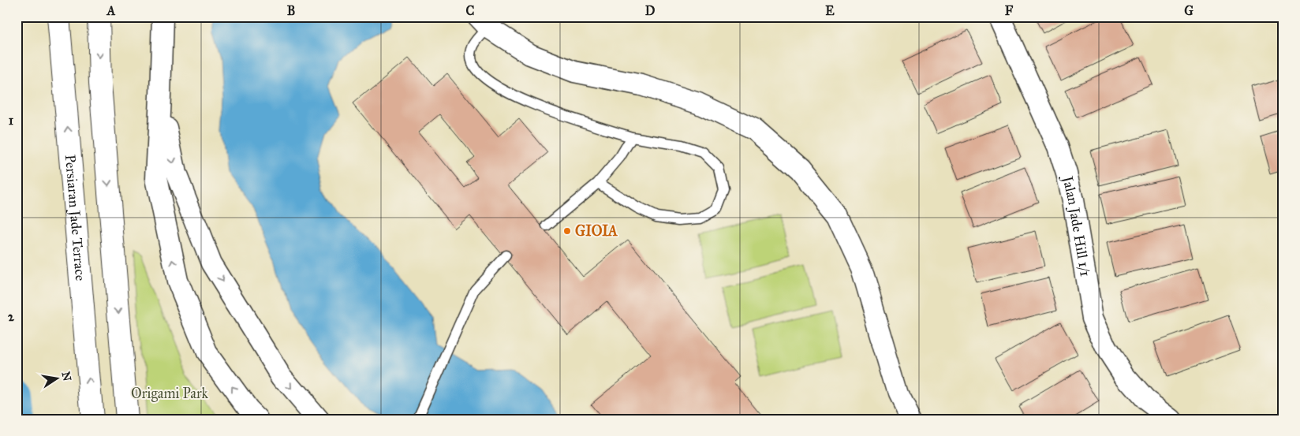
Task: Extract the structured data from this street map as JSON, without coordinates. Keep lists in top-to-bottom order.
{
  "streets": {
    "street": ["Persiaran Jade Terrace", "Jalan Jade Hill 1/1"]
  },
  "parks": ["Origami Park"],
  "places": ["GIOIA"],
  "north": "right",
  "grid": {
    "columns": [
      "A",
      "B",
      "C",
      "D",
      "E",
      "F",
      "G"
    ],
    "rows": ["1", "2"]
  }
}
